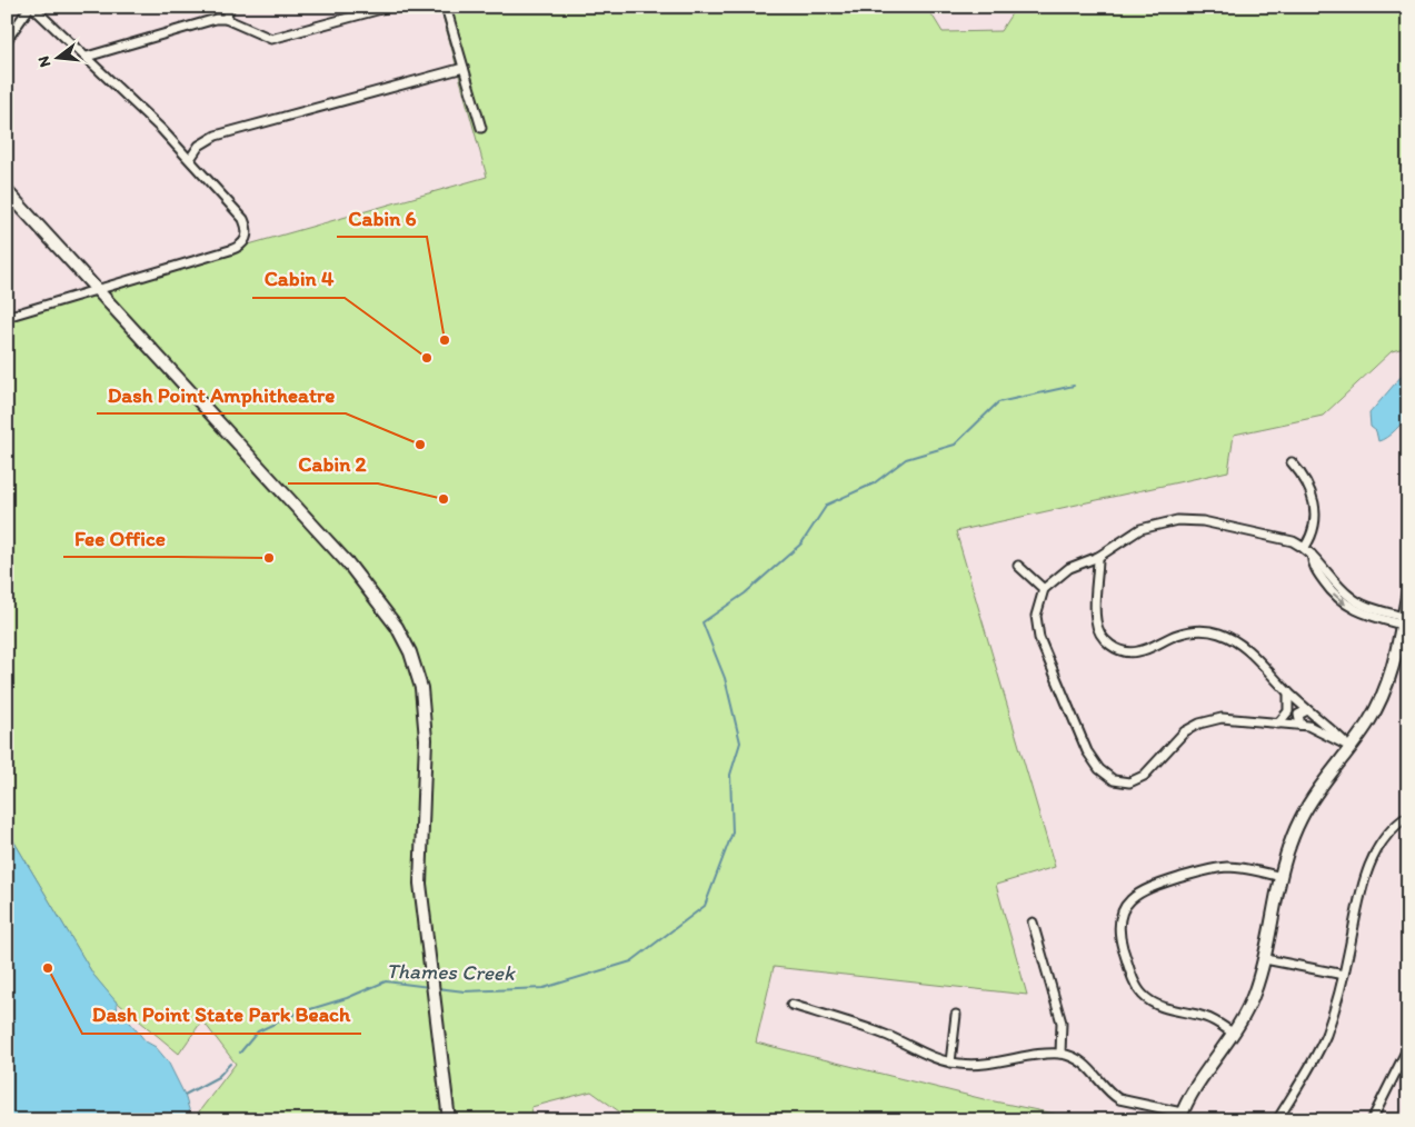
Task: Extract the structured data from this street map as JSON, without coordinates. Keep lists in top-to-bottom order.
{
  "water": ["Thames Creek"],
  "places": [
    "Cabin 6",
    "Cabin 4",
    "Dash Point Amphitheatre",
    "Cabin 2",
    "Fee Office",
    "Dash Point State Park Beach"
  ],
  "north": "left"
}
